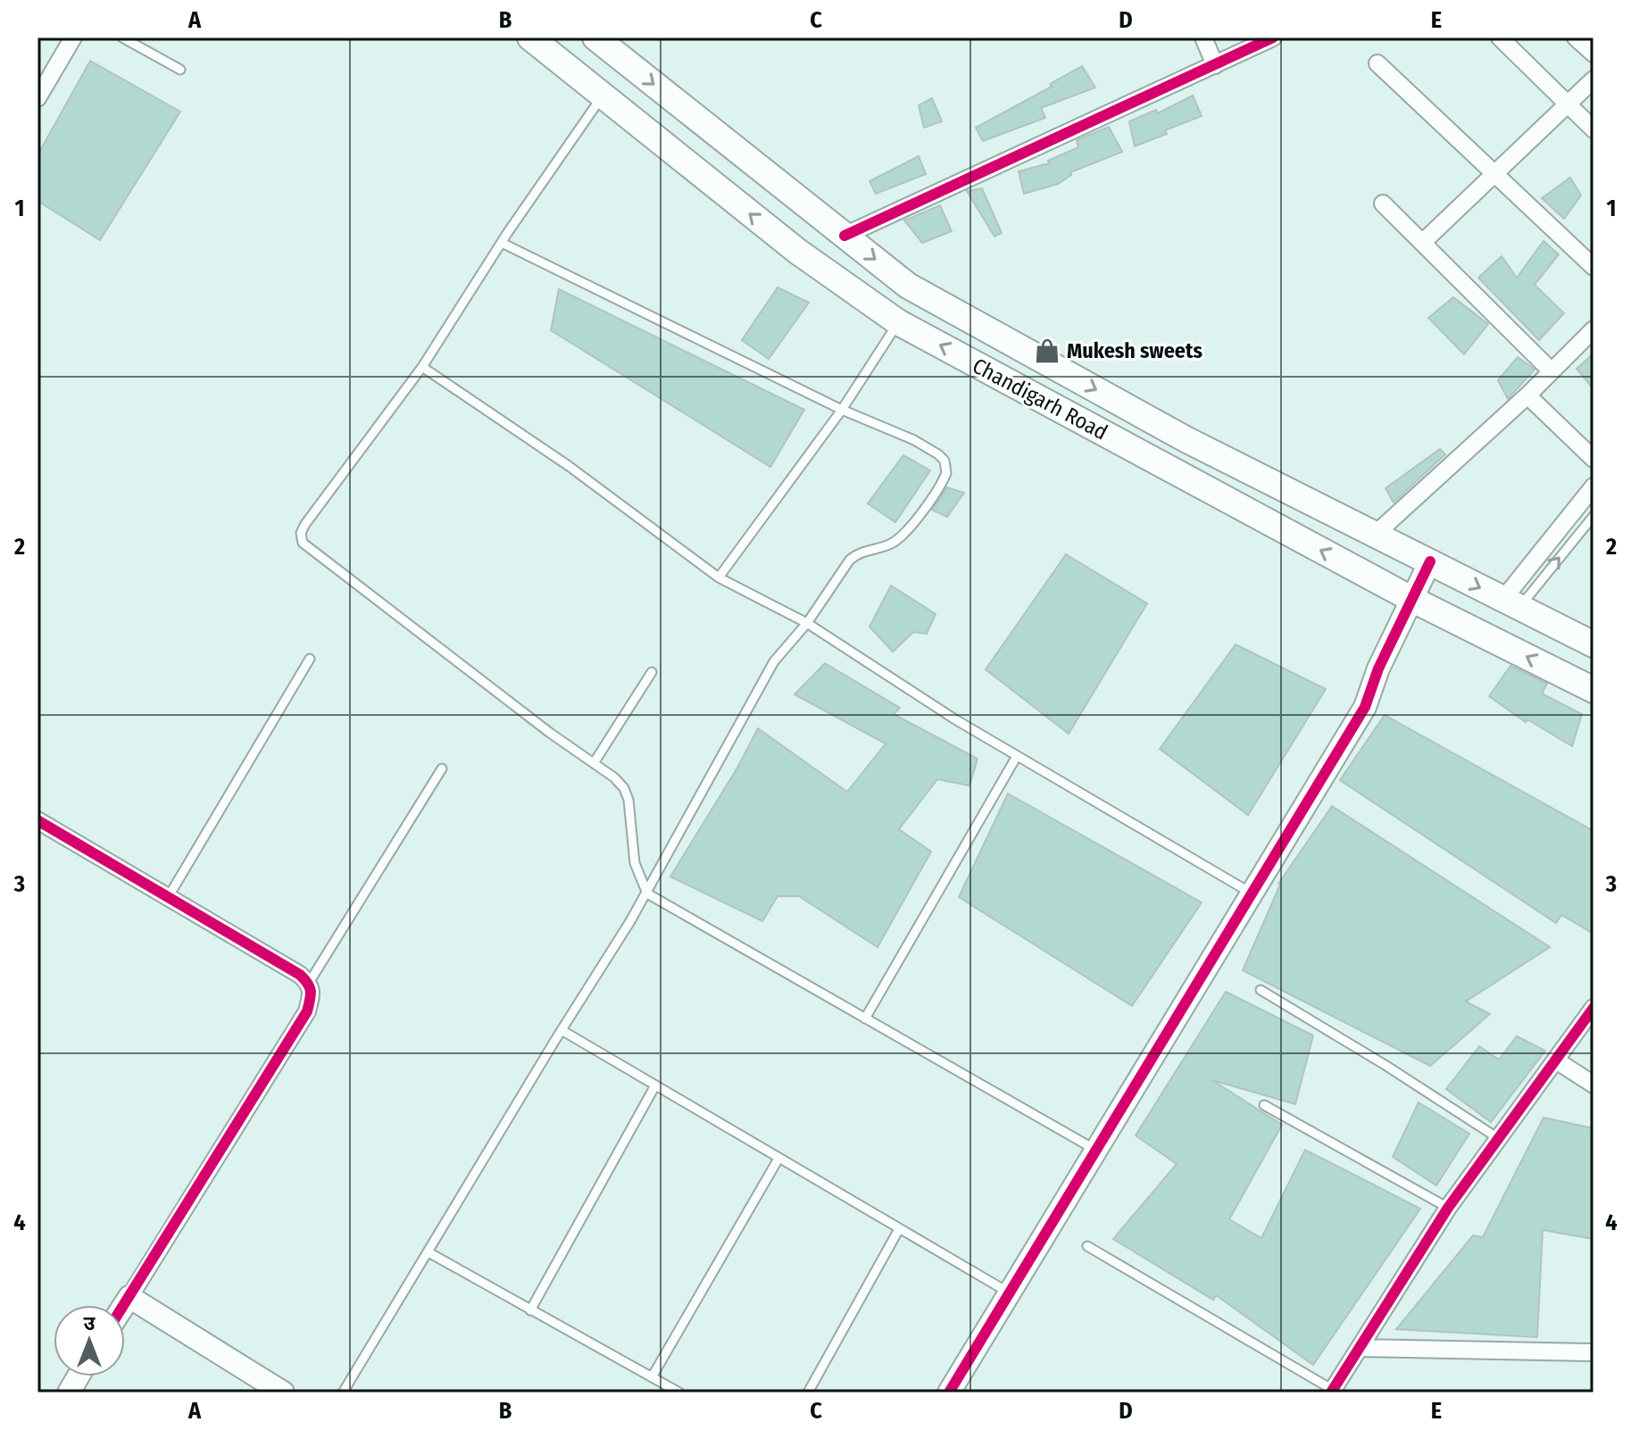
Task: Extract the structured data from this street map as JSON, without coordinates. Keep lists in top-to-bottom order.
{
  "streets": {
    "main road": ["Chandigarh Road"]
  },
  "places": {
    "shop": ["Mukesh sweets"]
  },
  "north": "top",
  "grid": {
    "columns": [
      "A",
      "B",
      "C",
      "D",
      "E"
    ],
    "rows": [
      "1",
      "2",
      "3",
      "4"
    ]
  }
}
